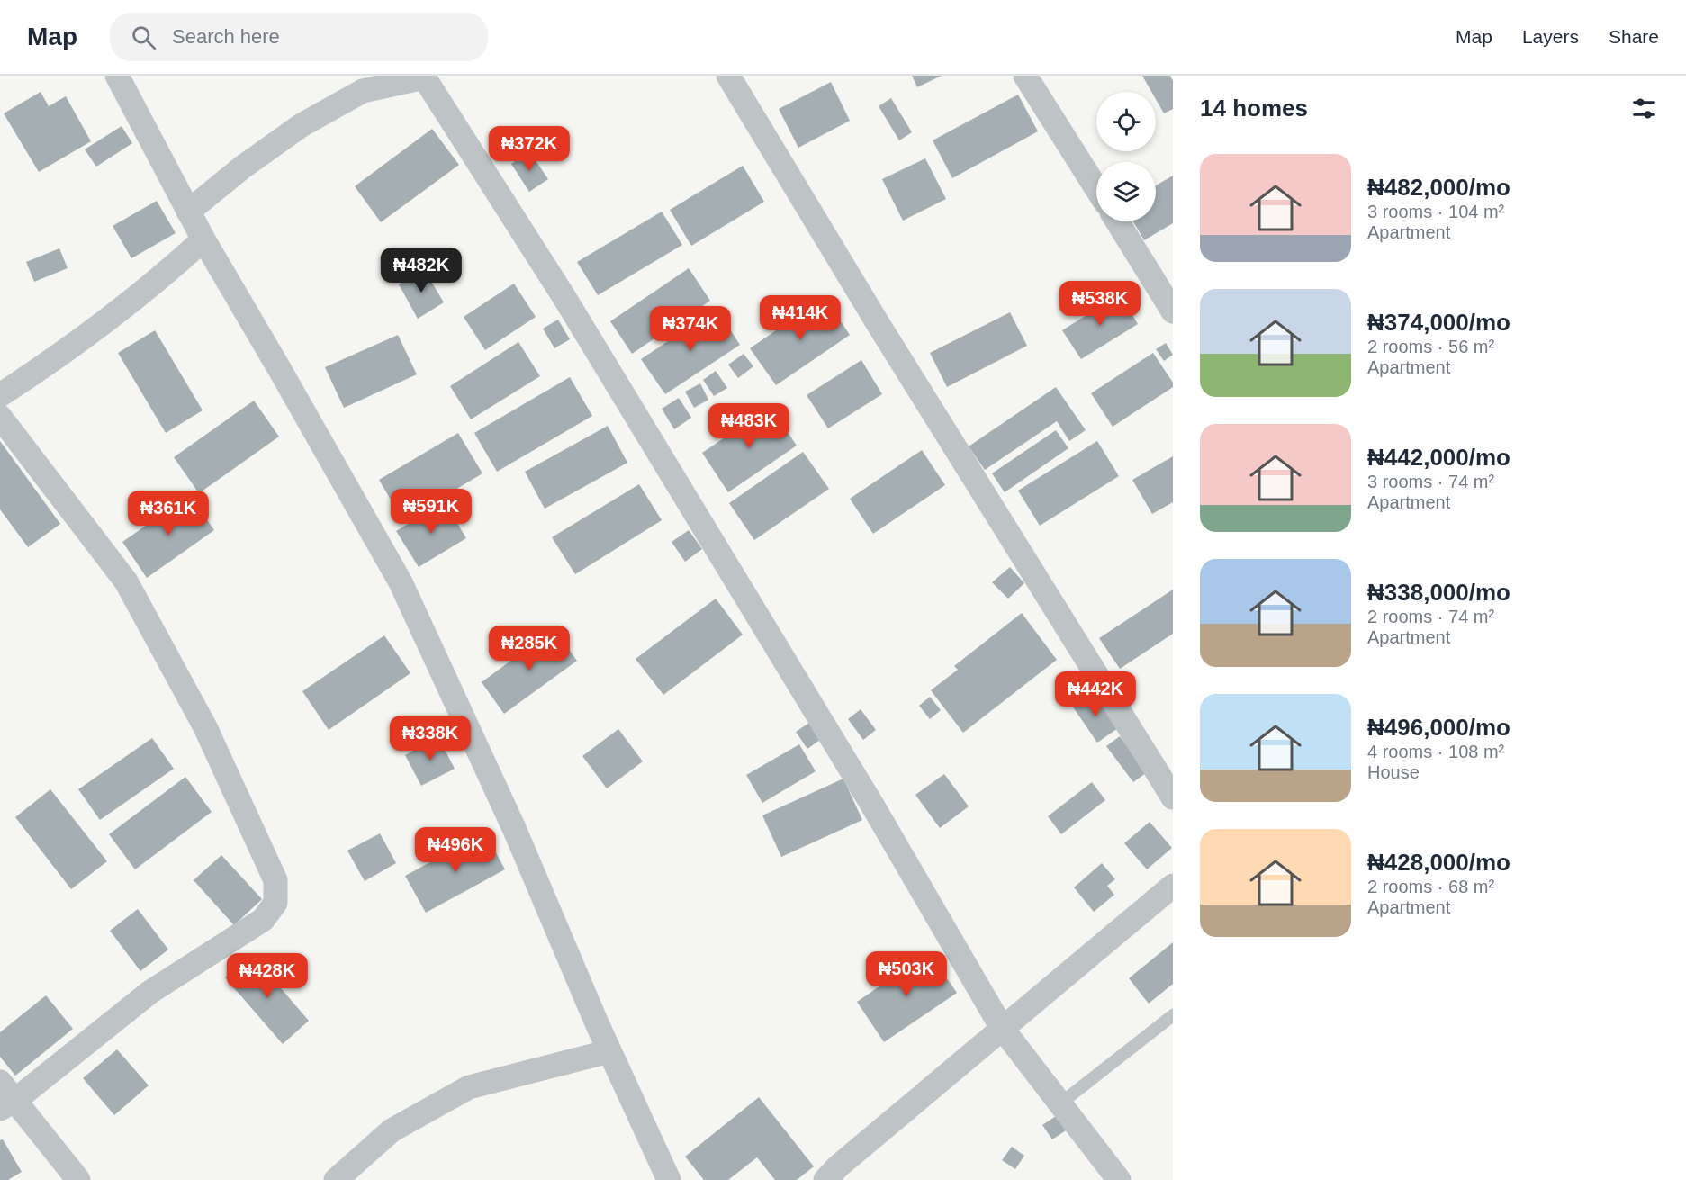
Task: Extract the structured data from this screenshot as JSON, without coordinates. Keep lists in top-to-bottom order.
{
  "page": {
    "header": "Map",
    "search": "Search here",
    "nav": ["Map", "Layers", "Share"],
    "heading": "14 homes",
    "price": [
      "₦372K",
      "₦482K",
      "₦538K",
      "₦414K",
      "₦374K",
      "₦483K",
      "₦591K",
      "₦361K",
      "₦285K",
      "₦442K",
      "₦338K",
      "₦496K",
      "₦503K",
      "₦428K"
    ],
    "list": [
      {
        "name": "₦482,000/mo",
        "note": "3 rooms · 104 m² · Apartment"
      },
      {
        "name": "₦374,000/mo",
        "note": "2 rooms · 56 m² · Apartment"
      },
      {
        "name": "₦442,000/mo",
        "note": "3 rooms · 74 m² · Apartment"
      },
      {
        "name": "₦338,000/mo",
        "note": "2 rooms · 74 m² · Apartment"
      },
      {
        "name": "₦496,000/mo",
        "note": "4 rooms · 108 m² · House"
      },
      {
        "name": "₦428,000/mo",
        "note": "2 rooms · 68 m² · Apartment"
      }
    ]
  }
}
